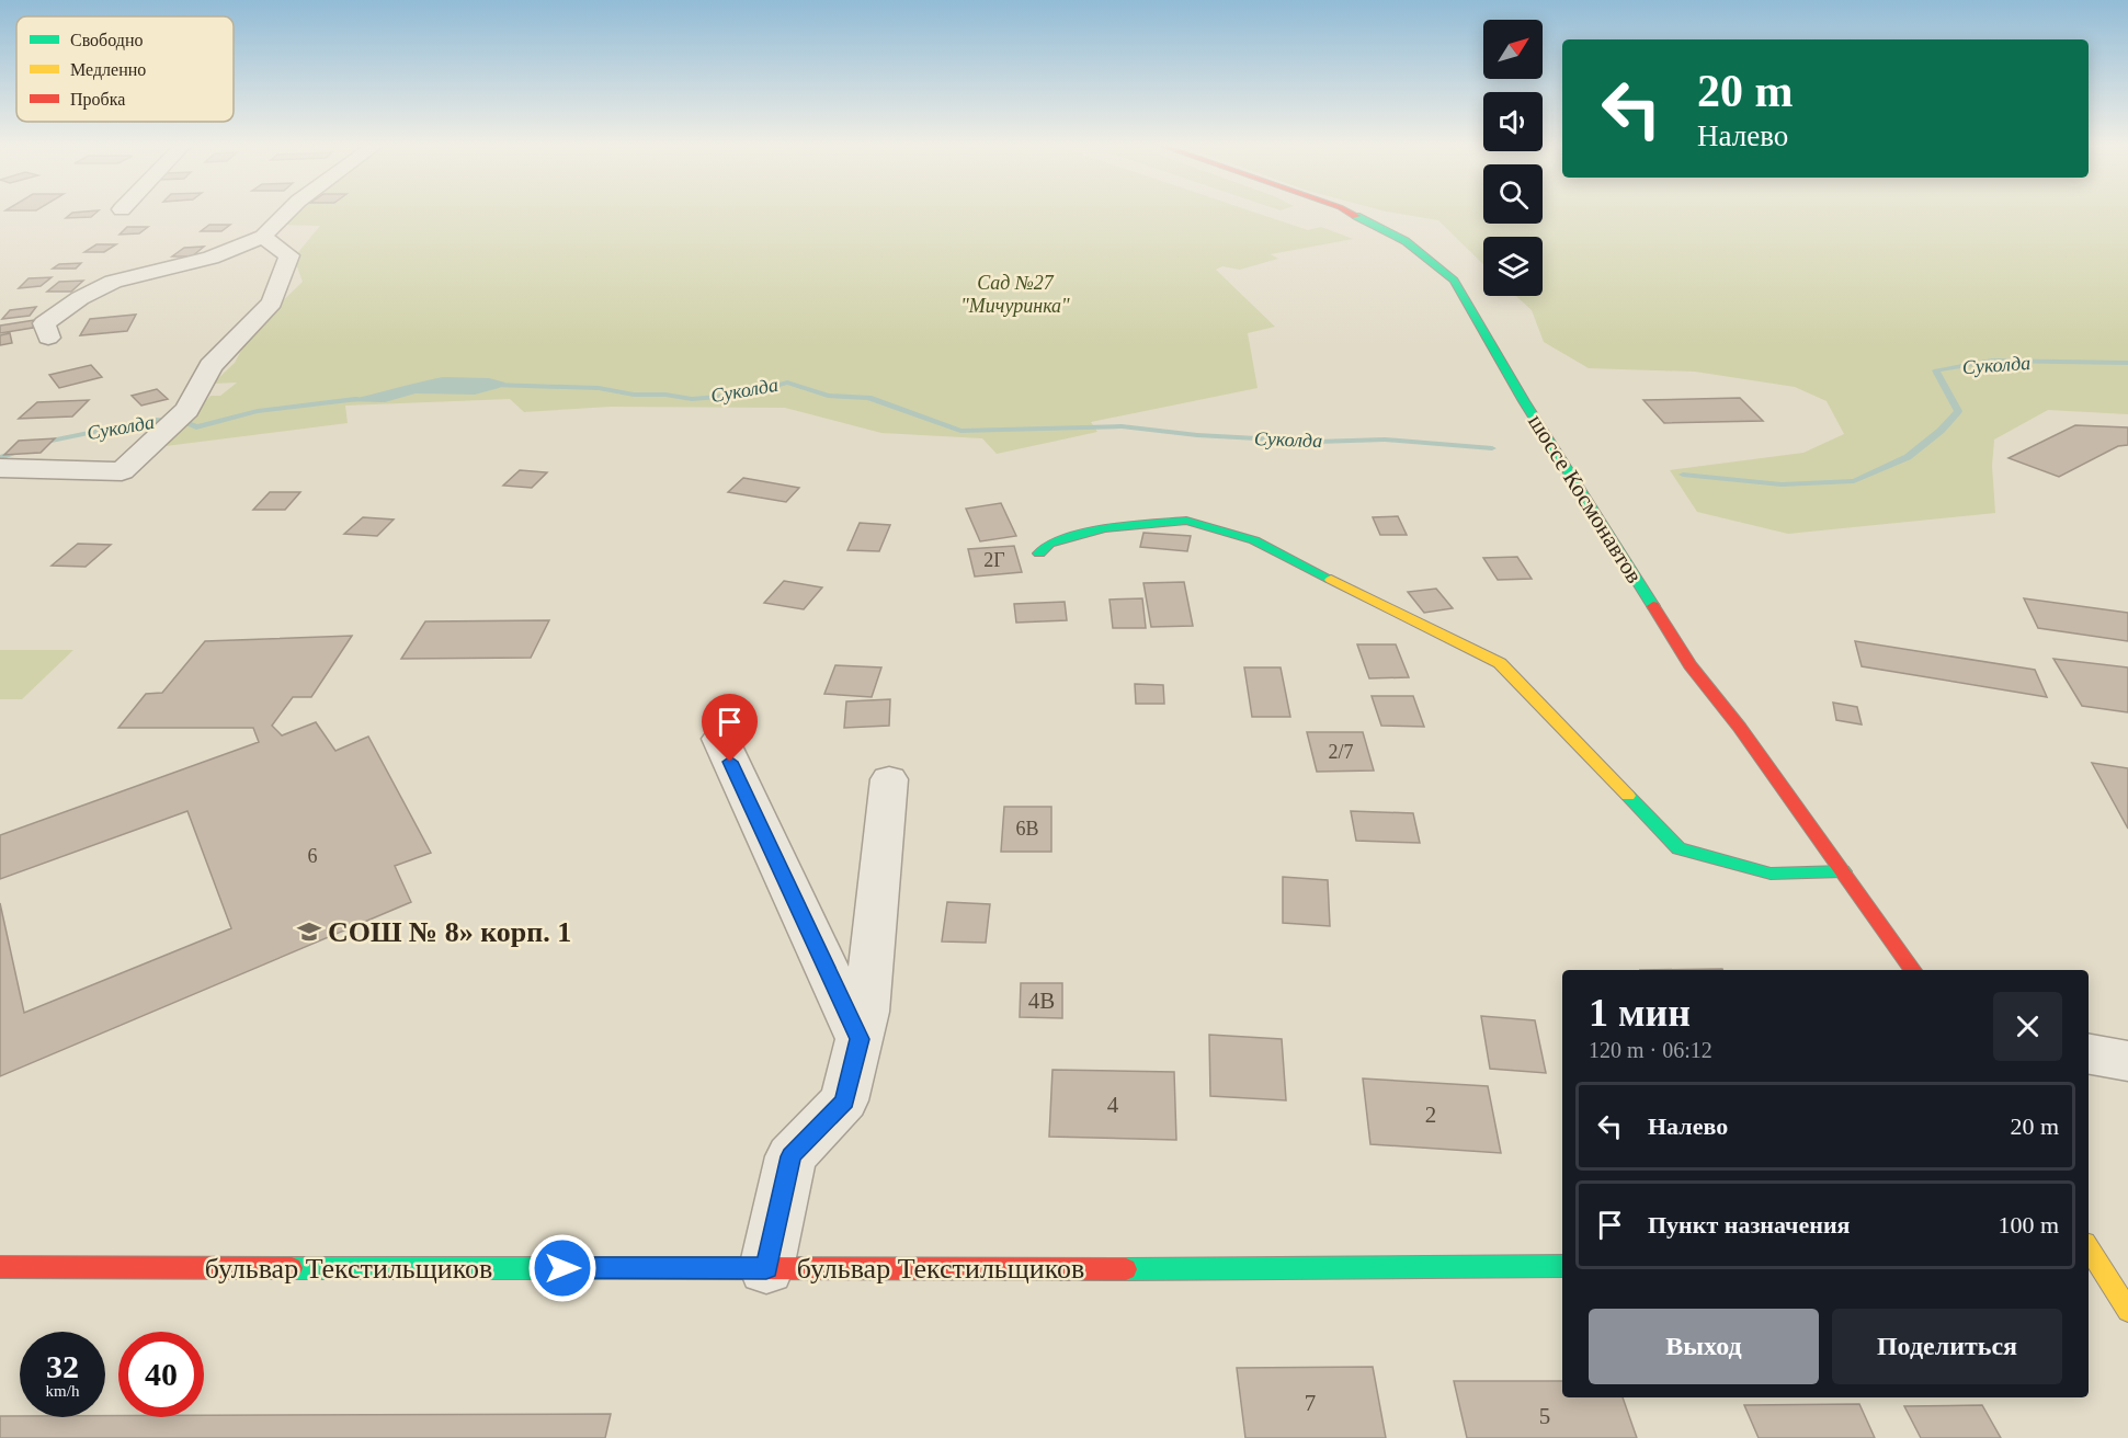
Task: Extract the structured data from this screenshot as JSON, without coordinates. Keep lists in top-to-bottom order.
{
  "streets": {
    "main road": ["шоссе Космонавтов", "бульвар Текстильщиков"]
  },
  "water": ["Суколда"],
  "parks": ["Сад №27 \"Мичуринка\""],
  "places": {
    "school or university": ["СОШ № 8» корп. 1"]
  },
  "house_numbers": [
    "2Г",
    "2/7",
    "6В",
    "6",
    "4В",
    "4",
    "2",
    "7",
    "5"
  ],
  "legend": ["Свободно", "Медленно", "Пробка"],
  "north": "top right",
  "page": {
    "turn": ["20 m", "Налево"],
    "heading": ["1 мин", "120 m · 06:12"],
    "list": [
      {
        "name": "Налево",
        "value": "20 m"
      },
      {
        "name": "Пункт назначения",
        "value": "100 m"
      }
    ],
    "buttons": ["Выход", "Поделиться"],
    "speed": "32 km/h",
    "limit": "40"
  }
}
